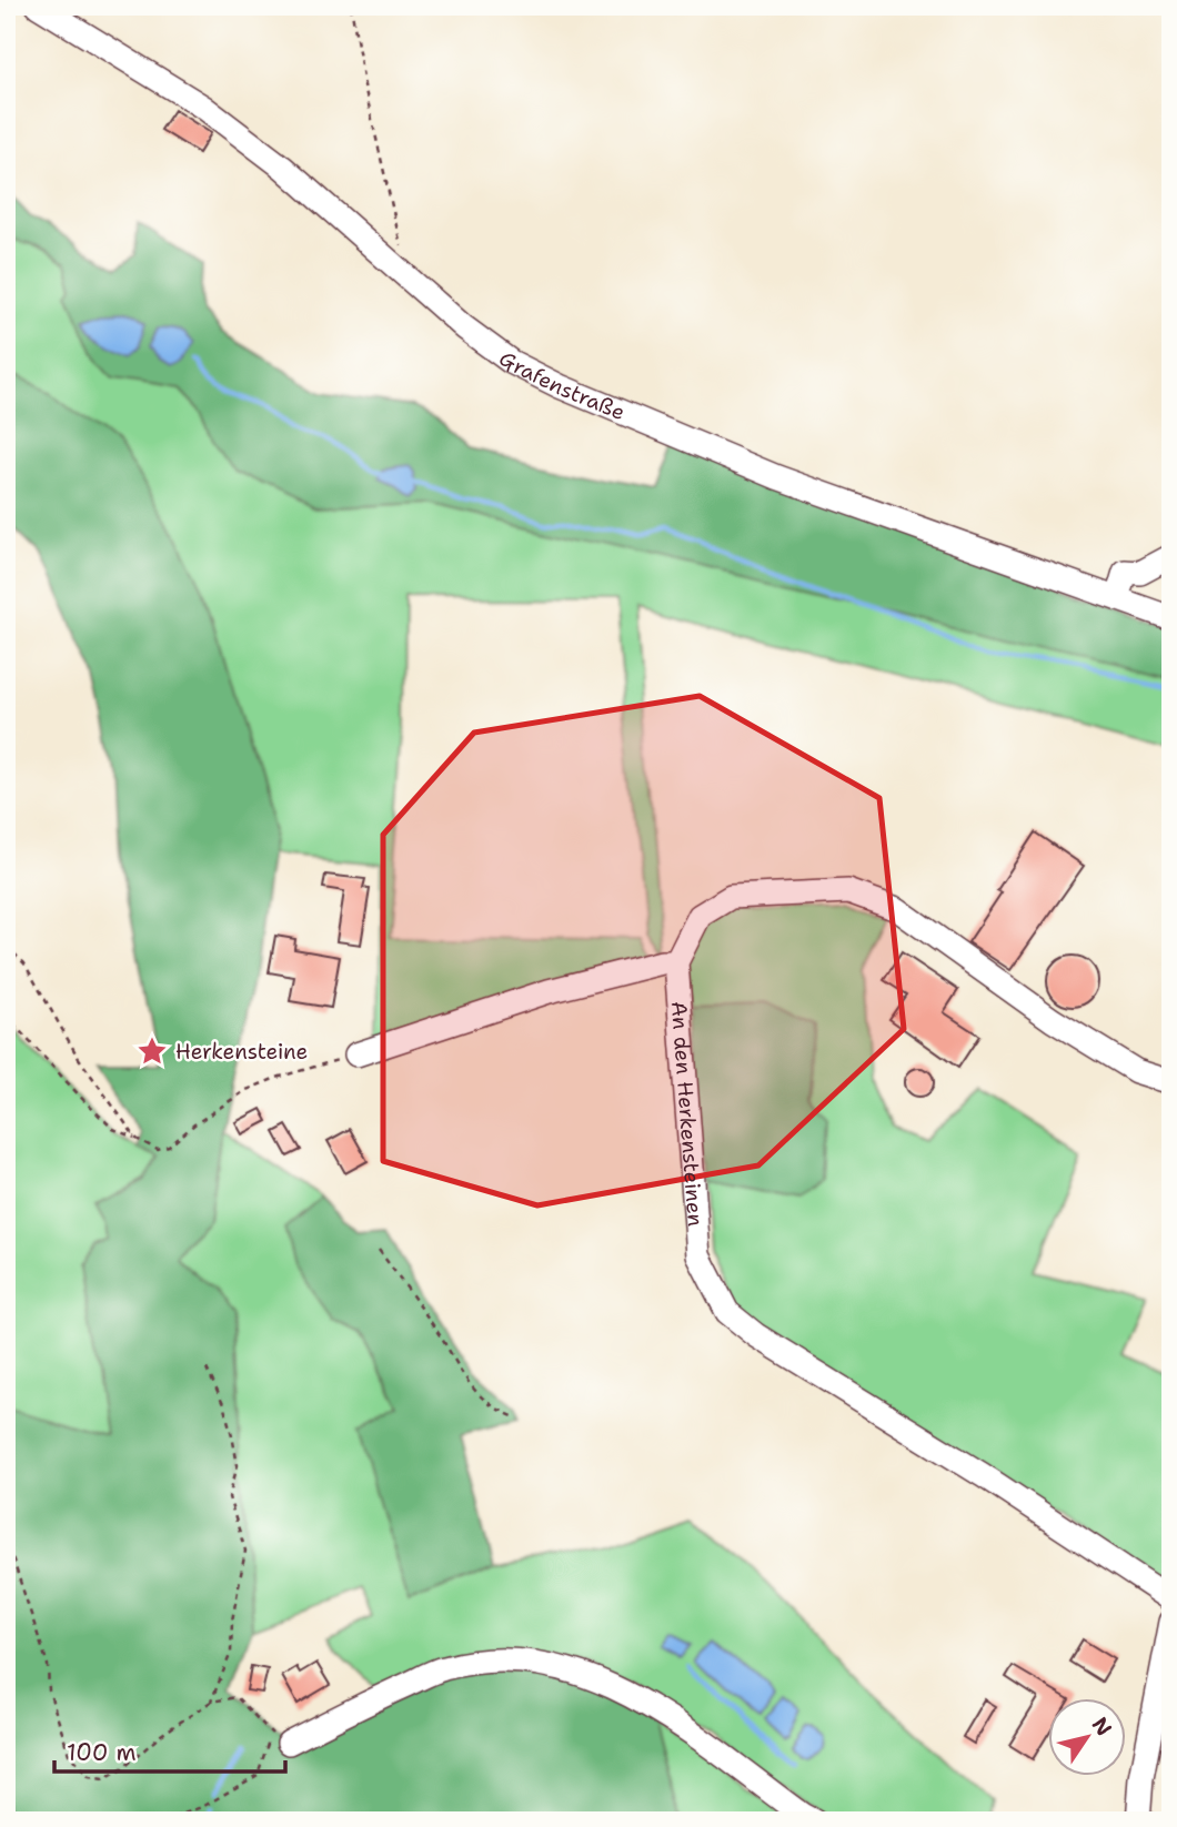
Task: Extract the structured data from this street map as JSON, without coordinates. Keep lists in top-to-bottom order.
{
  "streets": {
    "street": ["Grafenstraße", "An den Herkensteinen"]
  },
  "places": {
    "place": ["Herkensteine"]
  },
  "scale_bar": "100 m",
  "north": "top right"
}
